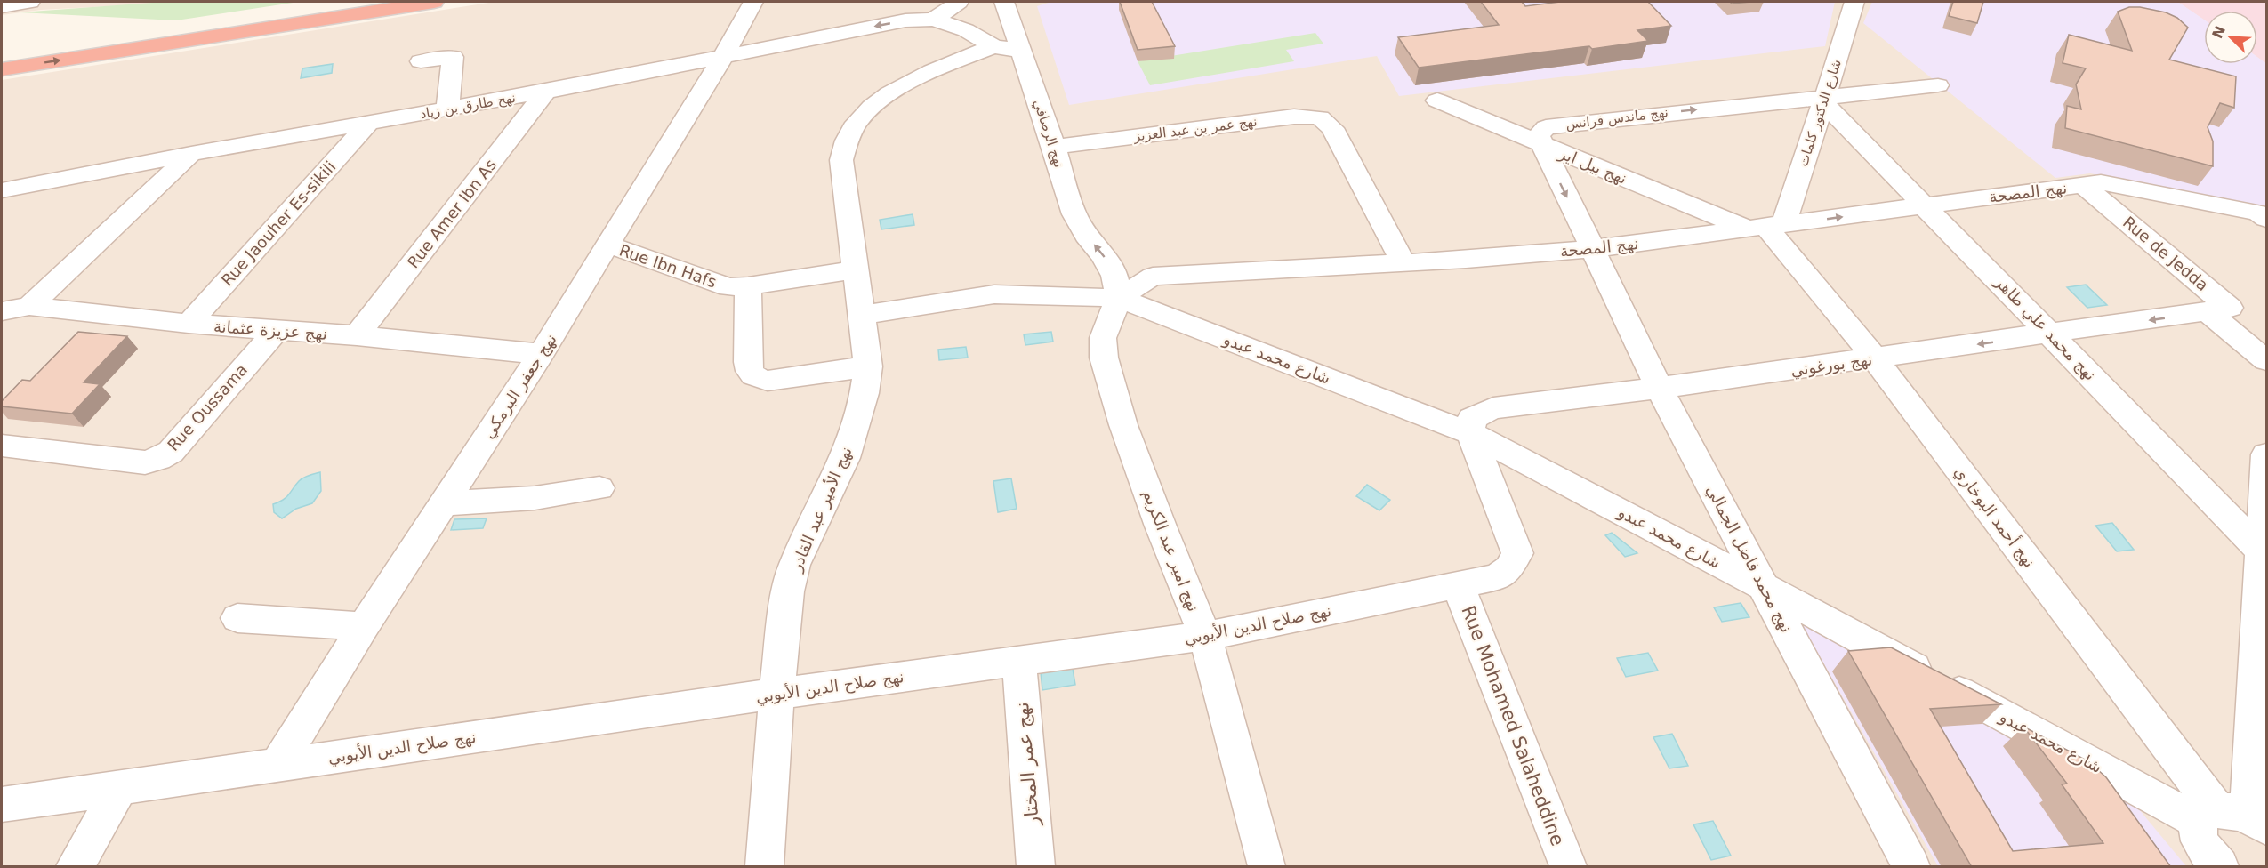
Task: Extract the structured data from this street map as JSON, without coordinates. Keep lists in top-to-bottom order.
{
  "streets": {
    "street": [
      "نهج طارق بن زياد",
      "شارع الدكتور كلمات",
      "نهج ماندس فرانس",
      "نهج عمر بن عبد العزيز",
      "نهج الرصافي",
      "نهج بيل اير",
      "نهج المصحة",
      "Rue Amer Ibn As",
      "Rue Jaouher Es-sikili",
      "Rue de Jedda",
      "Rue Ibn Hafs",
      "نهج محمد علي طاهر",
      "نهج عزيزة عثمانة",
      "شارع محمد عبدو",
      "نهج بورغوني",
      "نهج جعفر البرمكي",
      "Rue Oussama",
      "نهج الأمير عبد القادر",
      "نهج أحمد البوخاري",
      "نهج امير عبد الكريم",
      "نهج محمد فاضل الجمالي",
      "نهج صلاح الدين الأيوبي",
      "Rue Mohamed Salaheddine",
      "نهج عمر المختار"
    ]
  },
  "crossings": [
    ["نهج طارق بن زياد", "Rue Amer Ibn As"],
    ["نهج طارق بن زياد", "Rue Jaouher Es-sikili"],
    ["نهج طارق بن زياد", "نهج جعفر البرمكي"],
    ["شارع الدكتور كلمات", "نهج ماندس فرانس"],
    ["شارع الدكتور كلمات", "نهج بيل اير"],
    ["شارع الدكتور كلمات", "نهج المصحة"],
    ["شارع الدكتور كلمات", "نهج محمد علي طاهر"],
    ["شارع الدكتور كلمات", "نهج أحمد البوخاري"],
    ["نهج ماندس فرانس", "نهج بيل اير"],
    ["نهج ماندس فرانس", "نهج محمد علي طاهر"],
    ["نهج عمر بن عبد العزيز", "نهج الرصافي"],
    ["نهج عمر بن عبد العزيز", "نهج المصحة"],
    ["نهج الرصافي", "نهج المصحة"],
    ["نهج الرصافي", "شارع محمد عبدو"],
    ["نهج الرصافي", "نهج الأمير عبد القادر"],
    ["نهج الرصافي", "نهج امير عبد الكريم"],
    ["نهج بيل اير", "نهج المصحة"],
    ["نهج بيل اير", "نهج أحمد البوخاري"],
    ["نهج المصحة", "Rue de Jedda"],
    ["نهج المصحة", "نهج محمد علي طاهر"],
    ["نهج المصحة", "شارع محمد عبدو"],
    ["نهج المصحة", "نهج أحمد البوخاري"],
    ["نهج المصحة", "نهج امير عبد الكريم"],
    ["نهج المصحة", "نهج محمد فاضل الجمالي"],
    ["Rue Amer Ibn As", "نهج عزيزة عثمانة"],
    ["Rue Jaouher Es-sikili", "نهج عزيزة عثمانة"],
    ["Rue de Jedda", "نهج بورغوني"],
    ["Rue Ibn Hafs", "نهج جعفر البرمكي"],
    ["Rue Ibn Hafs", "نهج الأمير عبد القادر"],
    ["نهج محمد علي طاهر", "نهج بورغوني"],
    ["نهج عزيزة عثمانة", "نهج جعفر البرمكي"],
    ["نهج عزيزة عثمانة", "Rue Oussama"],
    ["شارع محمد عبدو", "نهج بورغوني"],
    ["شارع محمد عبدو", "نهج أحمد البوخاري"],
    ["شارع محمد عبدو", "نهج امير عبد الكريم"],
    ["شارع محمد عبدو", "نهج محمد فاضل الجمالي"],
    ["شارع محمد عبدو", "نهج صلاح الدين الأيوبي"],
    ["نهج بورغوني", "نهج أحمد البوخاري"],
    ["نهج بورغوني", "نهج محمد فاضل الجمالي"],
    ["نهج بورغوني", "نهج صلاح الدين الأيوبي"],
    ["نهج جعفر البرمكي", "نهج صلاح الدين الأيوبي"],
    ["نهج الأمير عبد القادر", "نهج صلاح الدين الأيوبي"],
    ["نهج امير عبد الكريم", "نهج صلاح الدين الأيوبي"],
    ["نهج صلاح الدين الأيوبي", "Rue Mohamed Salaheddine"],
    ["نهج صلاح الدين الأيوبي", "نهج عمر المختار"]
  ],
  "one_way": ["نهج ماندس فرانس", "نهج الرصافي", "نهج بورغوني"],
  "north": "top left"
}
